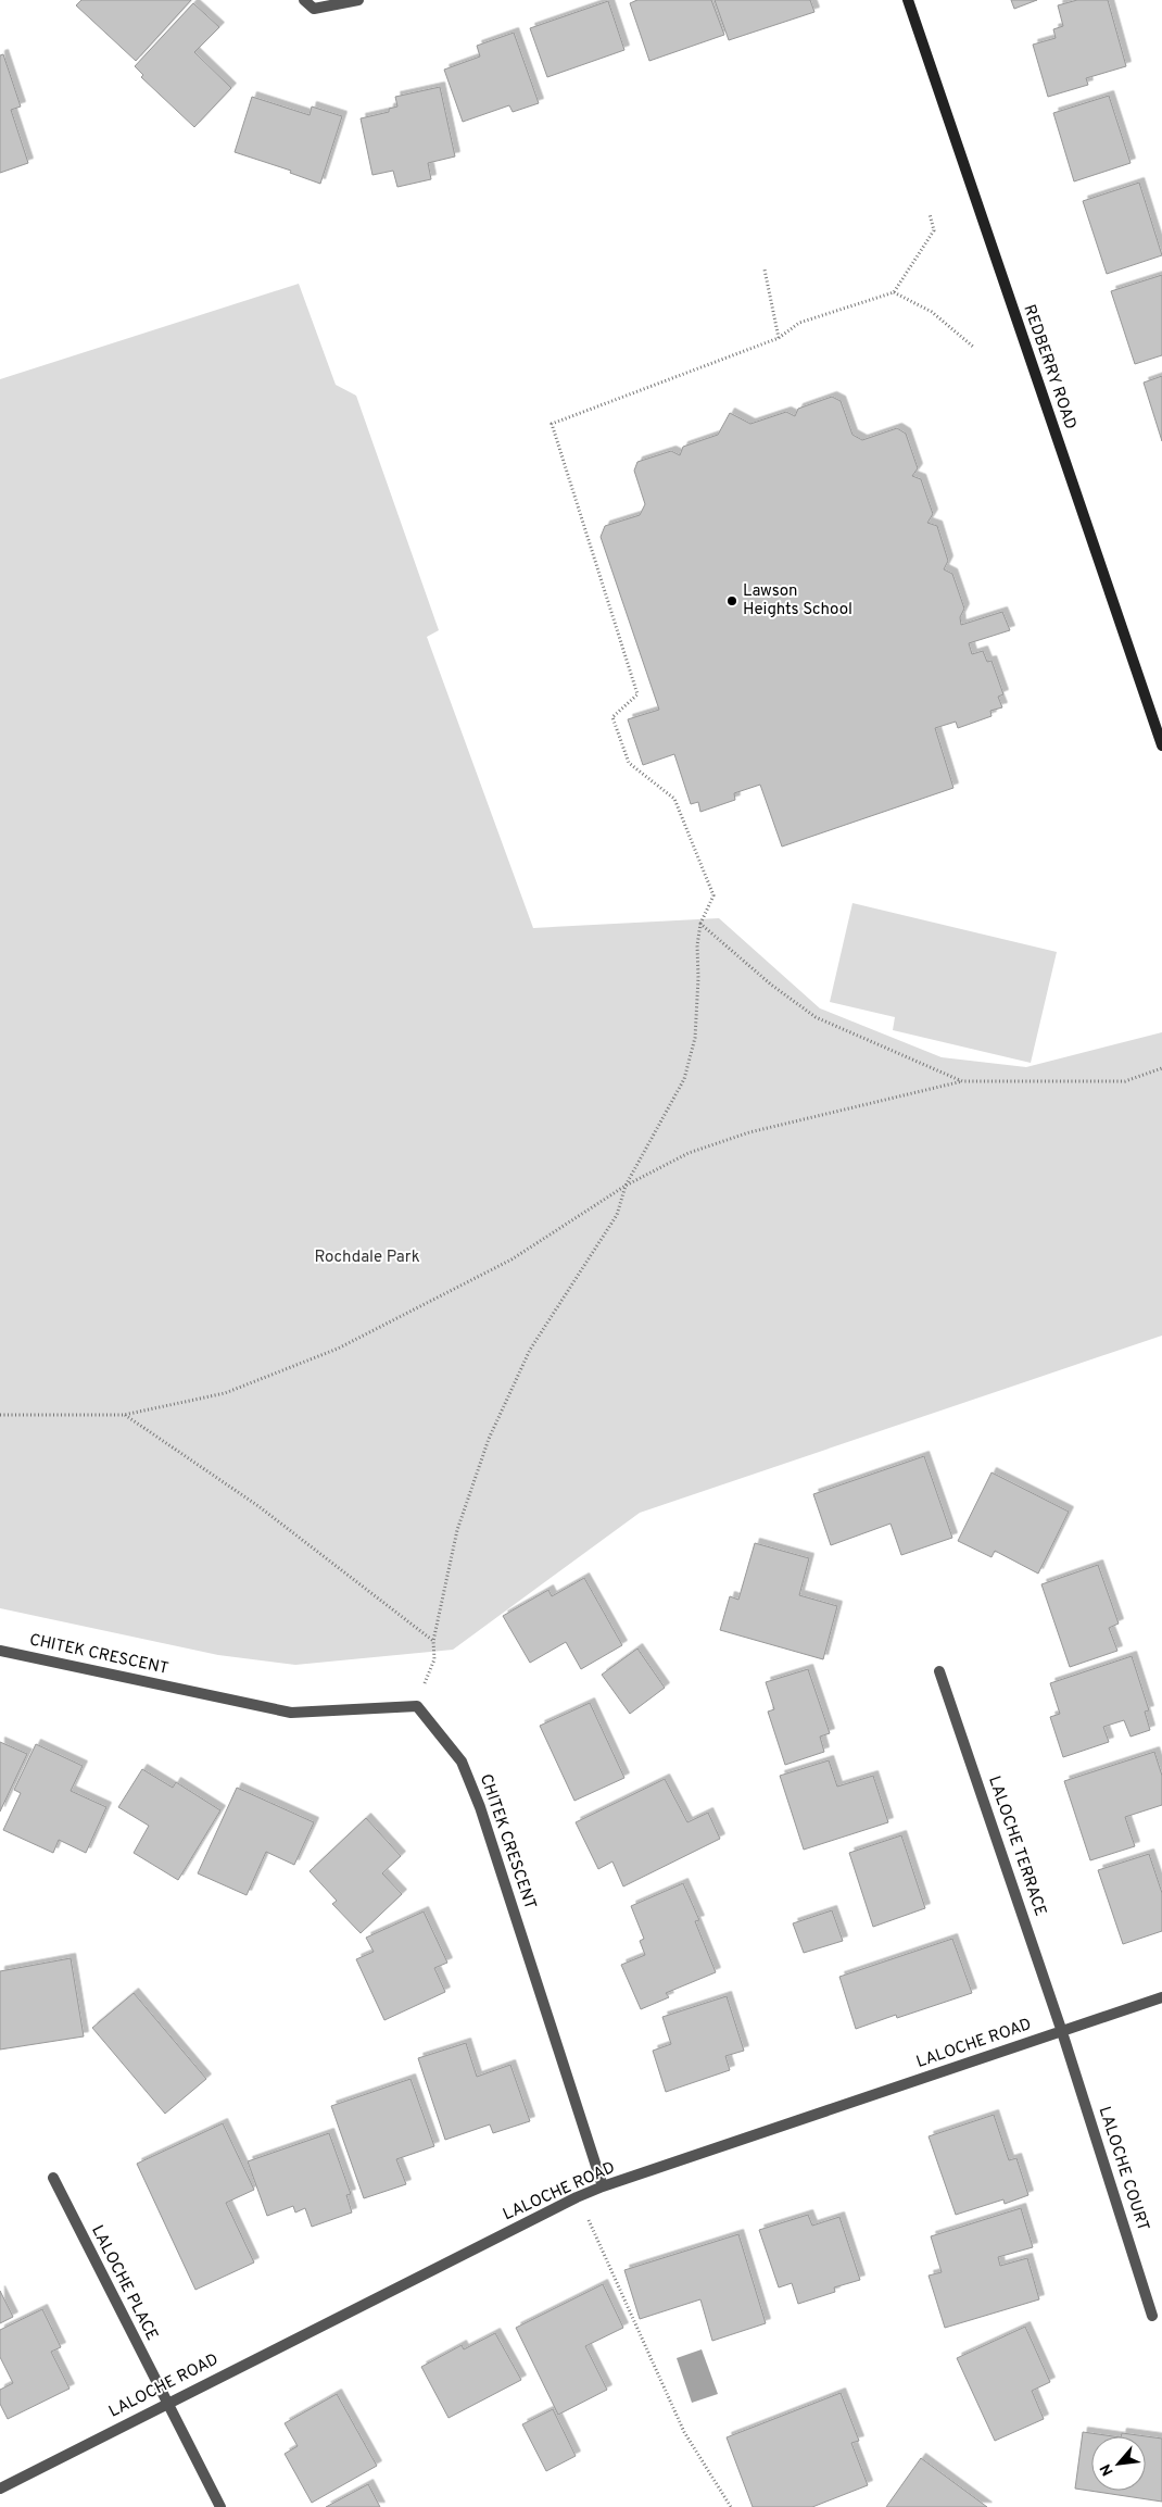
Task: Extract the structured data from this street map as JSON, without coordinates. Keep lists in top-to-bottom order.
{
  "streets": {
    "street": [
      "REDBERRY ROAD",
      "CHITEK CRESCENT",
      "LALOCHE TERRACE",
      "LALOCHE ROAD",
      "LALOCHE COURT",
      "LALOCHE PLACE"
    ]
  },
  "crossings": [
    ["CHITEK CRESCENT", "LALOCHE ROAD"],
    ["LALOCHE TERRACE", "LALOCHE ROAD"],
    ["LALOCHE TERRACE", "LALOCHE COURT"],
    ["LALOCHE ROAD", "LALOCHE COURT"],
    ["LALOCHE ROAD", "LALOCHE PLACE"]
  ],
  "parks": ["Rochdale Park"],
  "places": ["Lawson Heights School"],
  "north": "bottom left"
}
